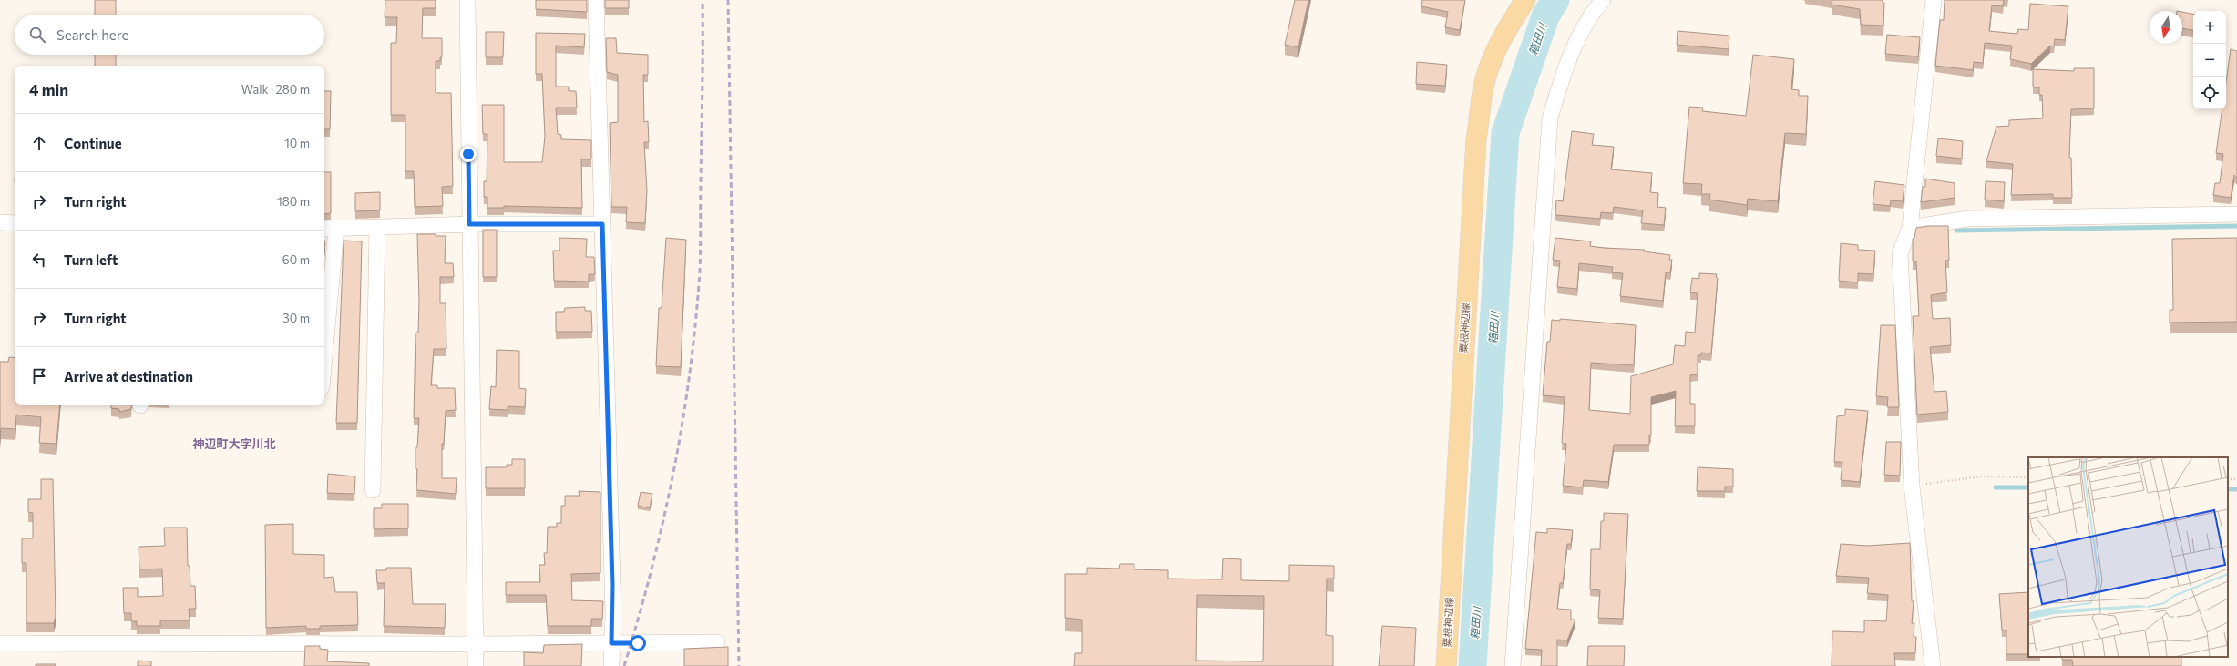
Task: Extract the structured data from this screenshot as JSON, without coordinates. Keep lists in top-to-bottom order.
{
  "streets": {
    "main road": ["粟根神辺線"]
  },
  "districts": ["神辺町大字川北"],
  "water": ["箱田川"],
  "north": "bottom",
  "page": {
    "map_buttons": ["+", "−"],
    "search": "Search here",
    "heading": ["4 min", "Walk · 280 m"],
    "list": [
      ["Continue", "10 m"],
      ["Turn right", "180 m"],
      ["Turn left", "60 m"],
      ["Turn right", "30 m"],
      "Arrive at destination"
    ]
  }
}
